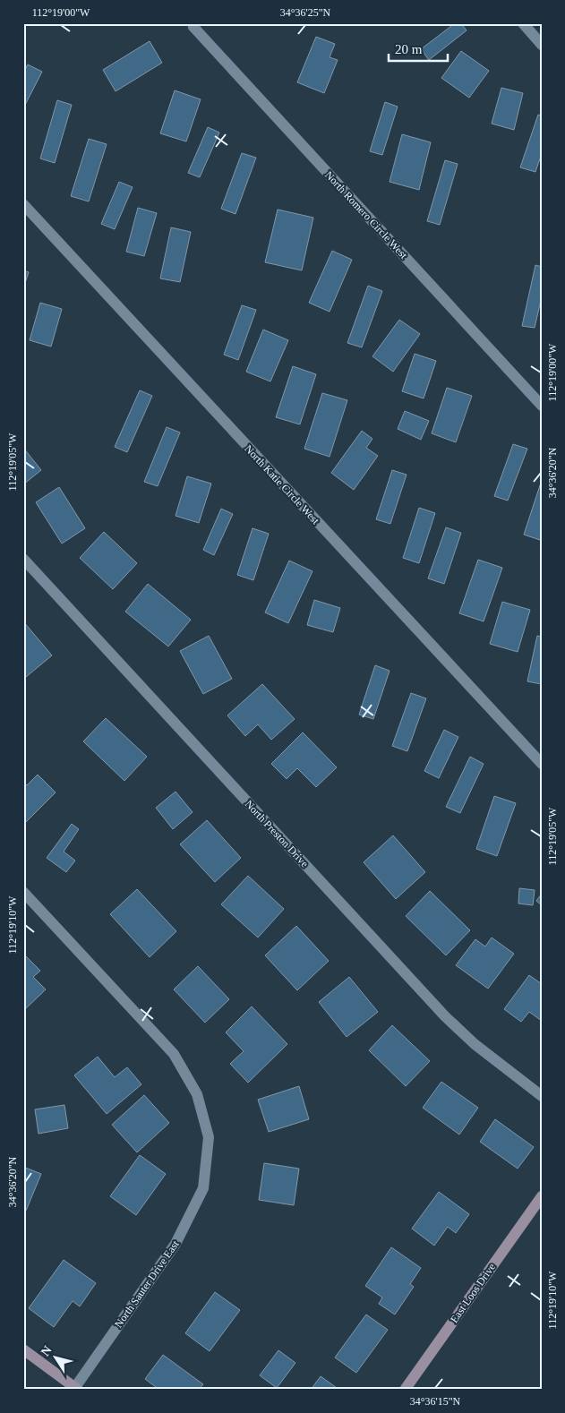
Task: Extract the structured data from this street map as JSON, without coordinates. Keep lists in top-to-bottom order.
{
  "streets": {
    "street": [
      "North Romero Circle West",
      "North Katie Circle West",
      "North Preston Drive",
      "North Sauter Drive East",
      "East Loos Drive"
    ]
  },
  "scale_bar": "20 m",
  "north": "top left",
  "coordinates": [
    "112°19'00\"W",
    "34°36'25\"N",
    "112°19'05\"W",
    "34°36'20\"N",
    "112°19'10\"W",
    "34°36'15\"N"
  ]
}
